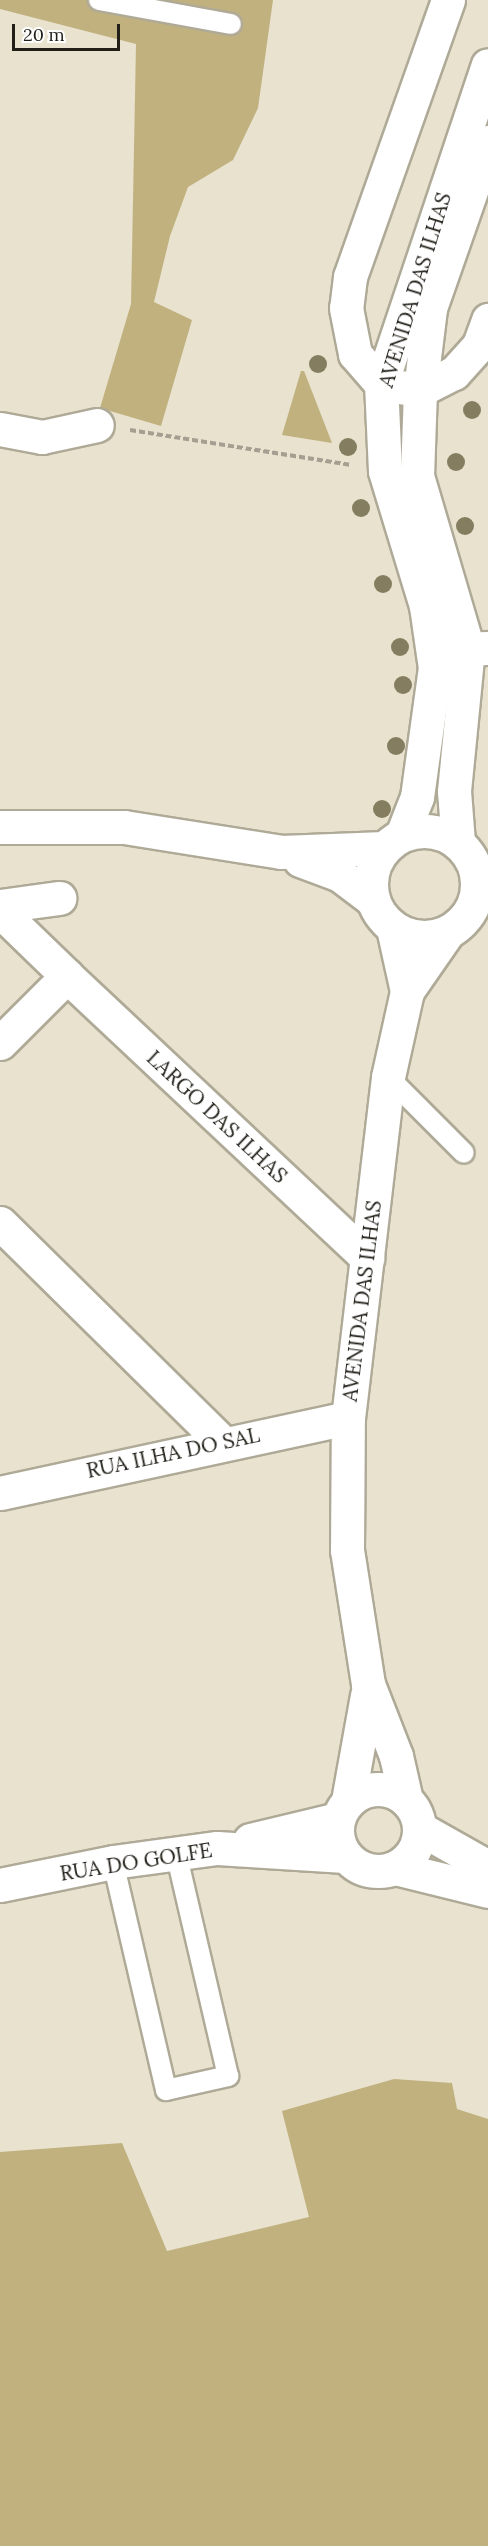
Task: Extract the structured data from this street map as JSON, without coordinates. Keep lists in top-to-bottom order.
{
  "streets": {
    "street": [
      "AVENIDA DAS ILHAS",
      "LARGO DAS ILHAS",
      "RUA ILHA DO SAL",
      "RUA DO GOLFE"
    ]
  },
  "crossings": [
    ["AVENIDA DAS ILHAS", "LARGO DAS ILHAS"],
    ["AVENIDA DAS ILHAS", "RUA ILHA DO SAL"],
    ["AVENIDA DAS ILHAS", "RUA DO GOLFE"]
  ],
  "scale_bar": "20 m"
}
